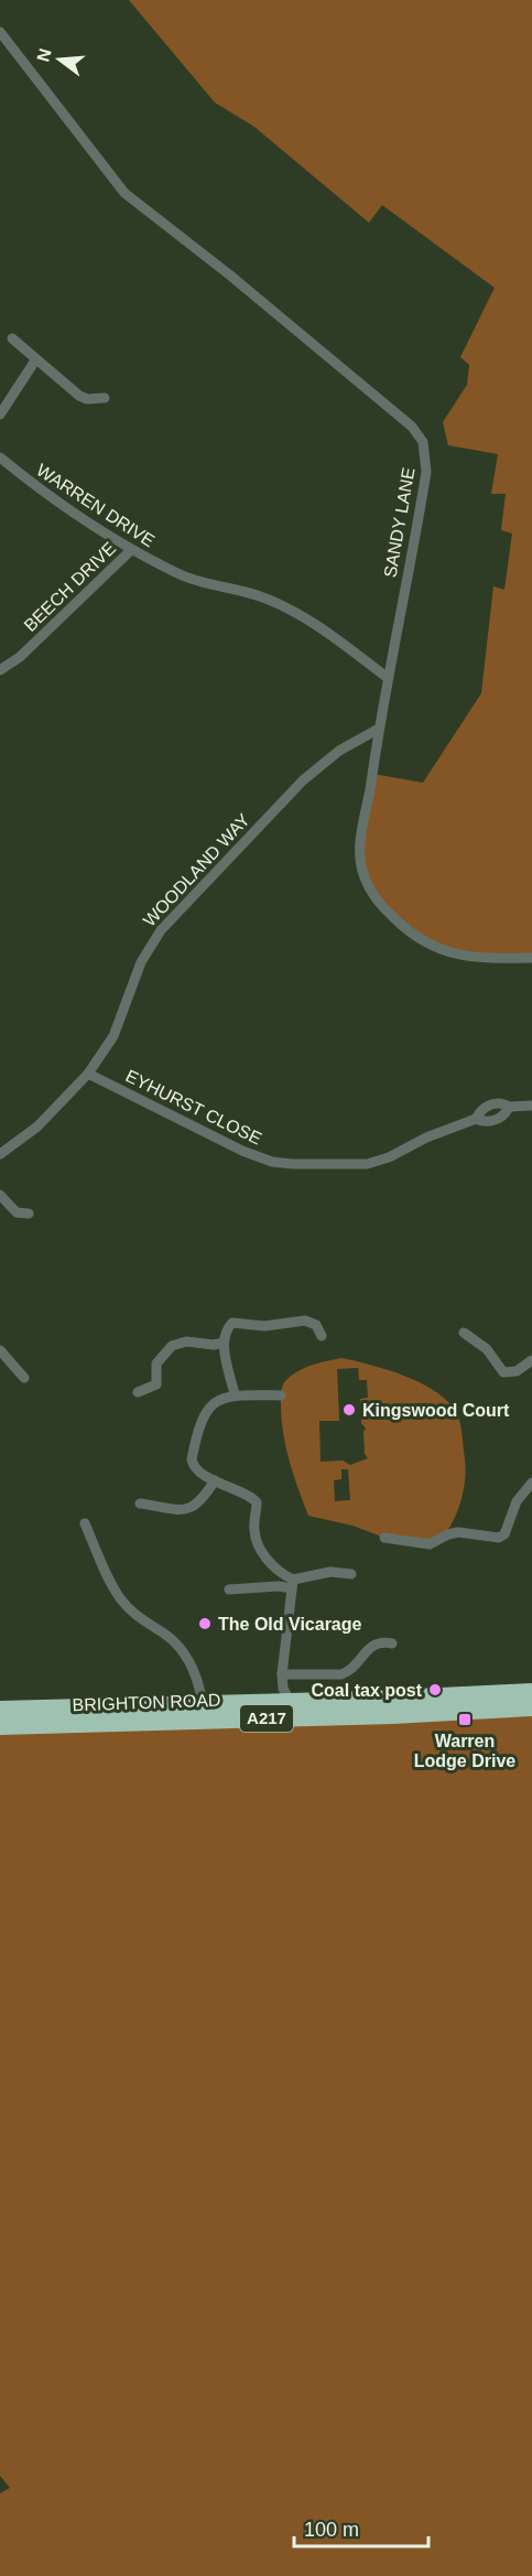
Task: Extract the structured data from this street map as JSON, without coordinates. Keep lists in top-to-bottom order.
{
  "streets": {
    "highway": ["BRIGHTON ROAD", "A217"],
    "street": [
      "WARREN DRIVE",
      "SANDY LANE",
      "BEECH DRIVE",
      "WOODLAND WAY",
      "EYHURST CLOSE"
    ]
  },
  "crossings": [
    ["WARREN DRIVE", "SANDY LANE"],
    ["WARREN DRIVE", "BEECH DRIVE"],
    ["SANDY LANE", "WOODLAND WAY"],
    ["WOODLAND WAY", "EYHURST CLOSE"]
  ],
  "places": {
    "other": ["Kingswood Court", "The Old Vicarage", "Coal tax post"],
    "transit": ["Warren Lodge Drive"]
  },
  "scale_bar": "100 m",
  "north": "left"
}
